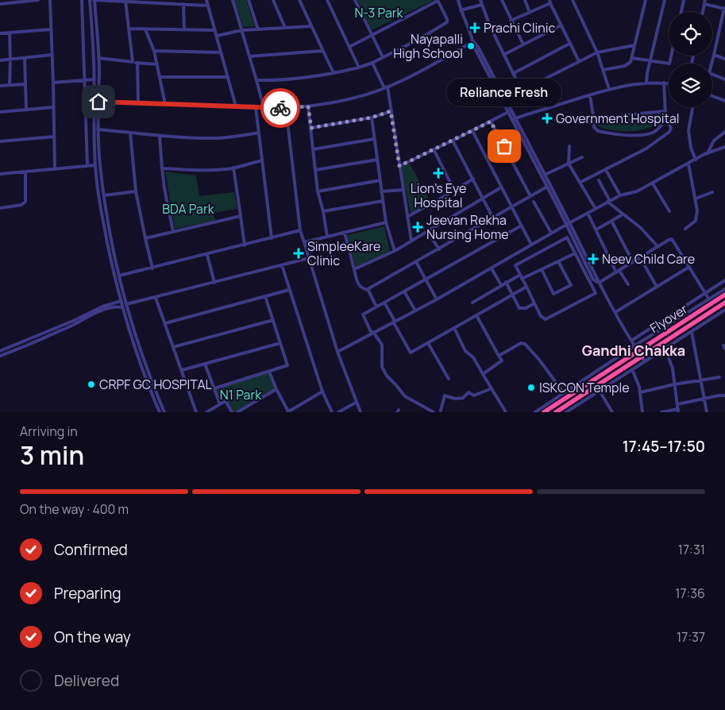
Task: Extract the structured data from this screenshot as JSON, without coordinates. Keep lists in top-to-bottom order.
{
  "streets": {
    "highway": ["Flyover"]
  },
  "districts": ["Gandhi Chakka"],
  "parks": ["N-3 Park", "BDA Park", "N1 Park"],
  "places": {
    "health": [
      "Prachi Clinic",
      "Government Hospital",
      "Lion's Eye Hospital",
      "Jeevan Rekha Nursing Home",
      "SimpleeKare Clinic",
      "Neev Child Care"
    ],
    "other": [
      "Nayapalli High School",
      "Reliance Fresh",
      "CRPF GC HOSPITAL",
      "ISKCON Temple"
    ]
  },
  "page": {
    "bubble": "Reliance Fresh",
    "heading": ["3 min", "Arriving in", "17:45–17:50"],
    "bar": "On the way · 400 m",
    "list": [
      ["Confirmed", "17:31"],
      ["Preparing", "17:36"],
      ["On the way", "17:37"],
      "Delivered"
    ]
  }
}
